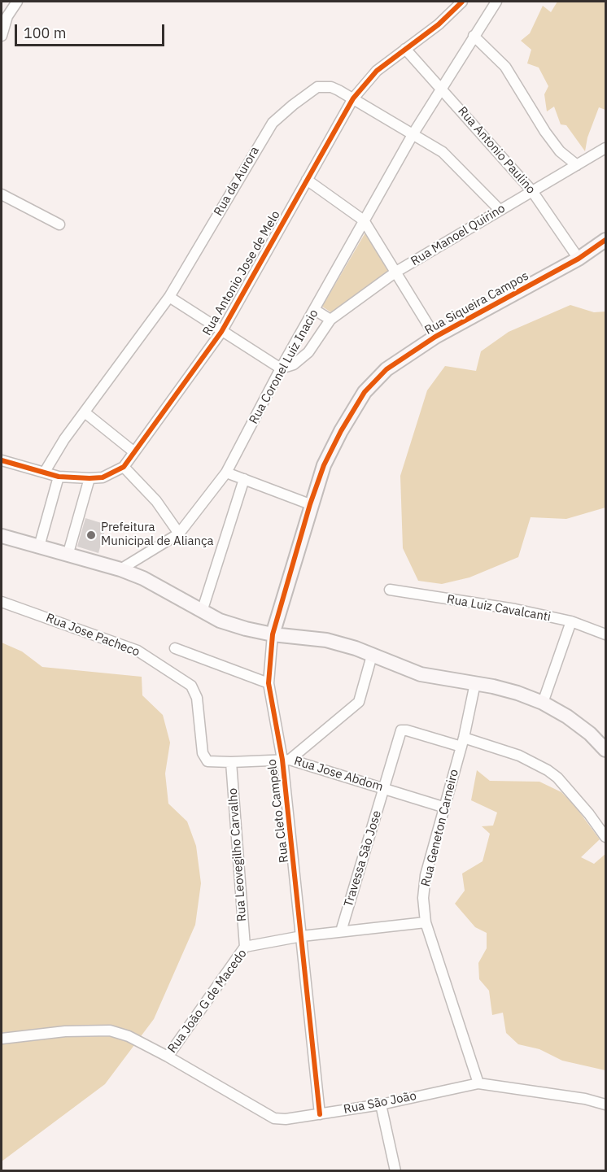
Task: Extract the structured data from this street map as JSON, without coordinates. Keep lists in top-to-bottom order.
{
  "streets": {
    "main road": ["Rua Siqueira Campos"],
    "street": [
      "Rua Antonio Paulino",
      "Rua da Aurora",
      "Rua Manoel Quirino",
      "Rua Antonio Jose de Melo",
      "Rua Coronel Luiz Inacio",
      "Rua Luiz Cavalcanti",
      "Rua Jose Pacheco",
      "Rua Jose Abdom",
      "Rua Cleto Campelo",
      "Rua Geneton Carneiro",
      "Rua Leovegilho Carvalho",
      "Travessa São Jose",
      "Rua João G de Macedo",
      "Rua São João"
    ]
  },
  "crossings": [
    ["Rua Antonio Paulino", "Rua Manoel Quirino"],
    ["Rua Antonio Paulino", "Rua Siqueira Campos"],
    ["Rua Antonio Paulino", "Rua Coronel Luiz Inacio"],
    ["Rua da Aurora", "Rua Manoel Quirino"],
    ["Rua da Aurora", "Rua Antonio Jose de Melo"],
    ["Rua da Aurora", "Rua Coronel Luiz Inacio"],
    ["Rua Manoel Quirino", "Rua Coronel Luiz Inacio"],
    ["Rua Siqueira Campos", "Rua Cleto Campelo"],
    ["Rua Jose Pacheco", "Rua Jose Abdom"],
    ["Rua Jose Pacheco", "Rua Leovegilho Carvalho"],
    ["Rua Jose Abdom", "Rua Cleto Campelo"],
    ["Rua Jose Abdom", "Rua Geneton Carneiro"],
    ["Rua Jose Abdom", "Rua Leovegilho Carvalho"],
    ["Rua Jose Abdom", "Travessa São Jose"],
    ["Rua Cleto Campelo", "Rua João G de Macedo"],
    ["Rua Cleto Campelo", "Rua São João"],
    ["Rua Geneton Carneiro", "Travessa São Jose"],
    ["Rua Geneton Carneiro", "Rua João G de Macedo"],
    ["Rua Geneton Carneiro", "Rua São João"],
    ["Rua Leovegilho Carvalho", "Rua João G de Macedo"],
    ["Travessa São Jose", "Rua João G de Macedo"],
    ["Rua João G de Macedo", "Rua São João"]
  ],
  "places": ["Prefeitura Municipal de Aliança"],
  "scale_bar": "100 m"
}
